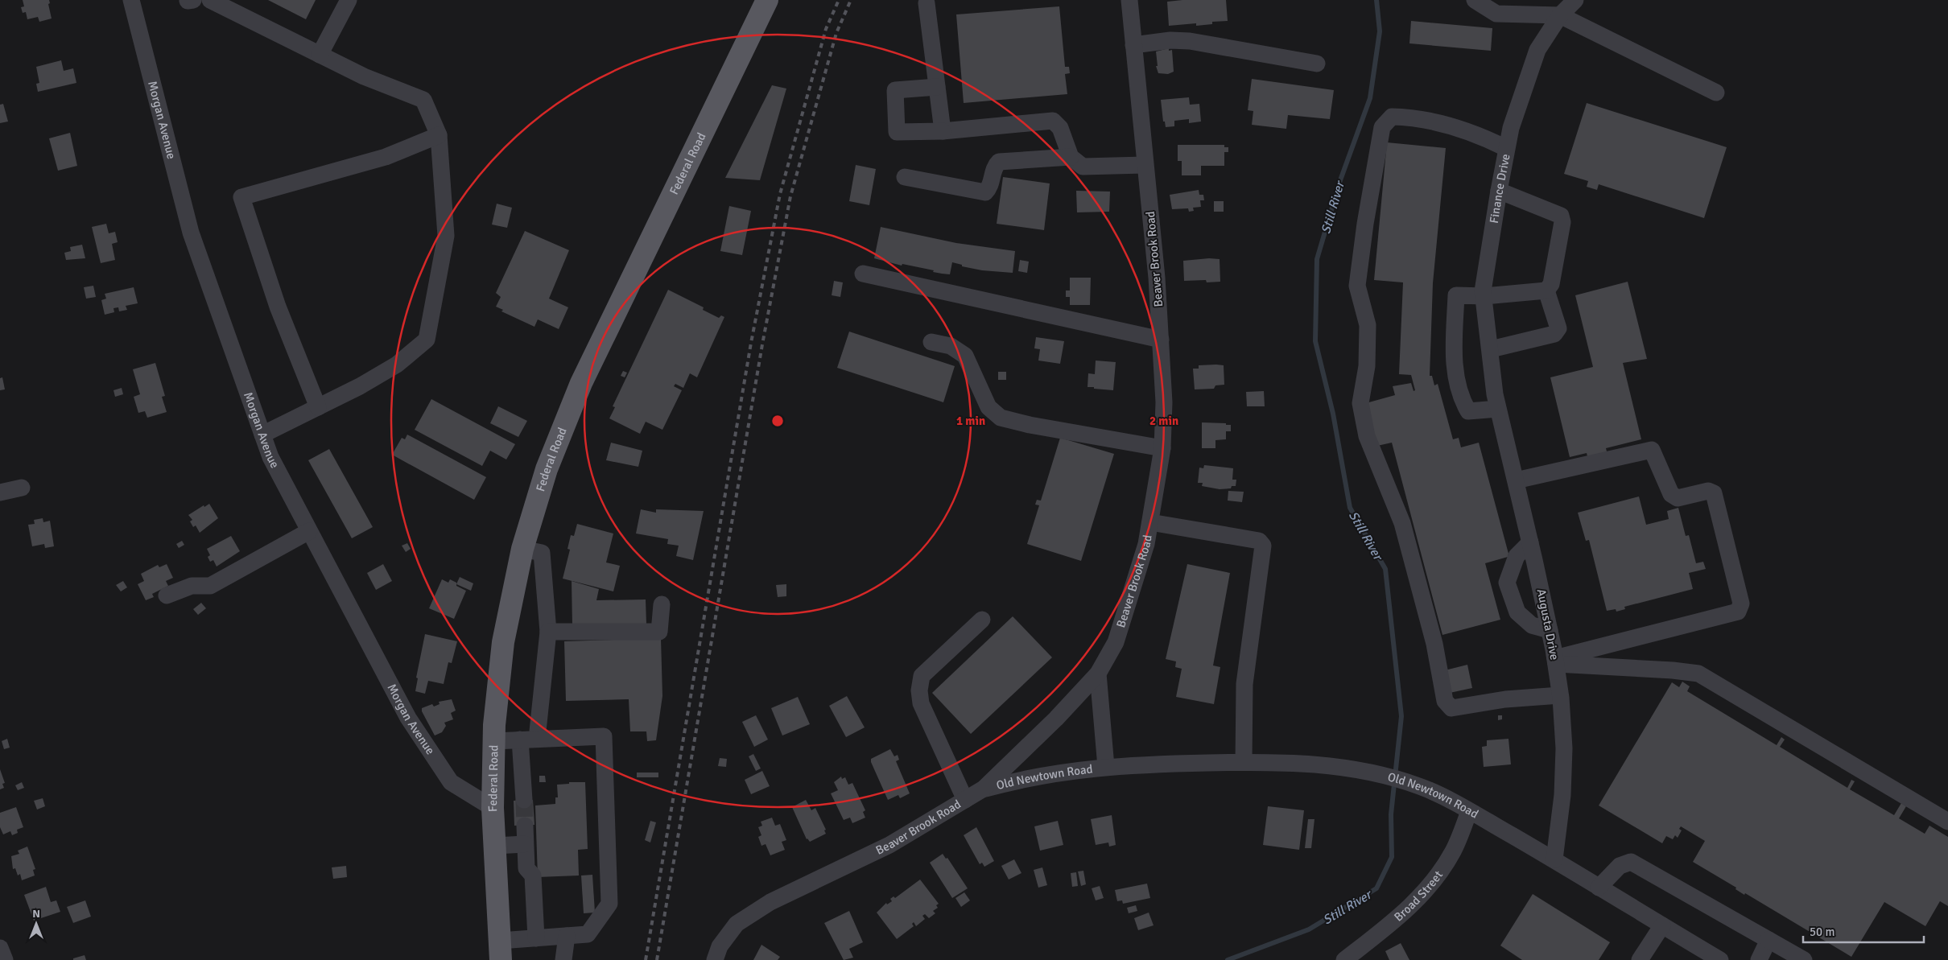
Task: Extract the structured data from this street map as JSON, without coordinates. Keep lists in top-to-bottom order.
{
  "streets": {
    "main road": ["Federal Road"],
    "street": [
      "Morgan Avenue",
      "Finance Drive",
      "Beaver Brook Road",
      "Augusta Drive",
      "Old Newtown Road",
      "Broad Street"
    ]
  },
  "crossings": [
    ["Morgan Avenue", "Federal Road"],
    ["Finance Drive", "Augusta Drive"],
    ["Beaver Brook Road", "Old Newtown Road"],
    ["Augusta Drive", "Old Newtown Road"],
    ["Old Newtown Road", "Broad Street"]
  ],
  "water": ["Still River"],
  "scale_bar": "50 m",
  "north": "top",
  "rings": ["1 min", "2 min"]
}
